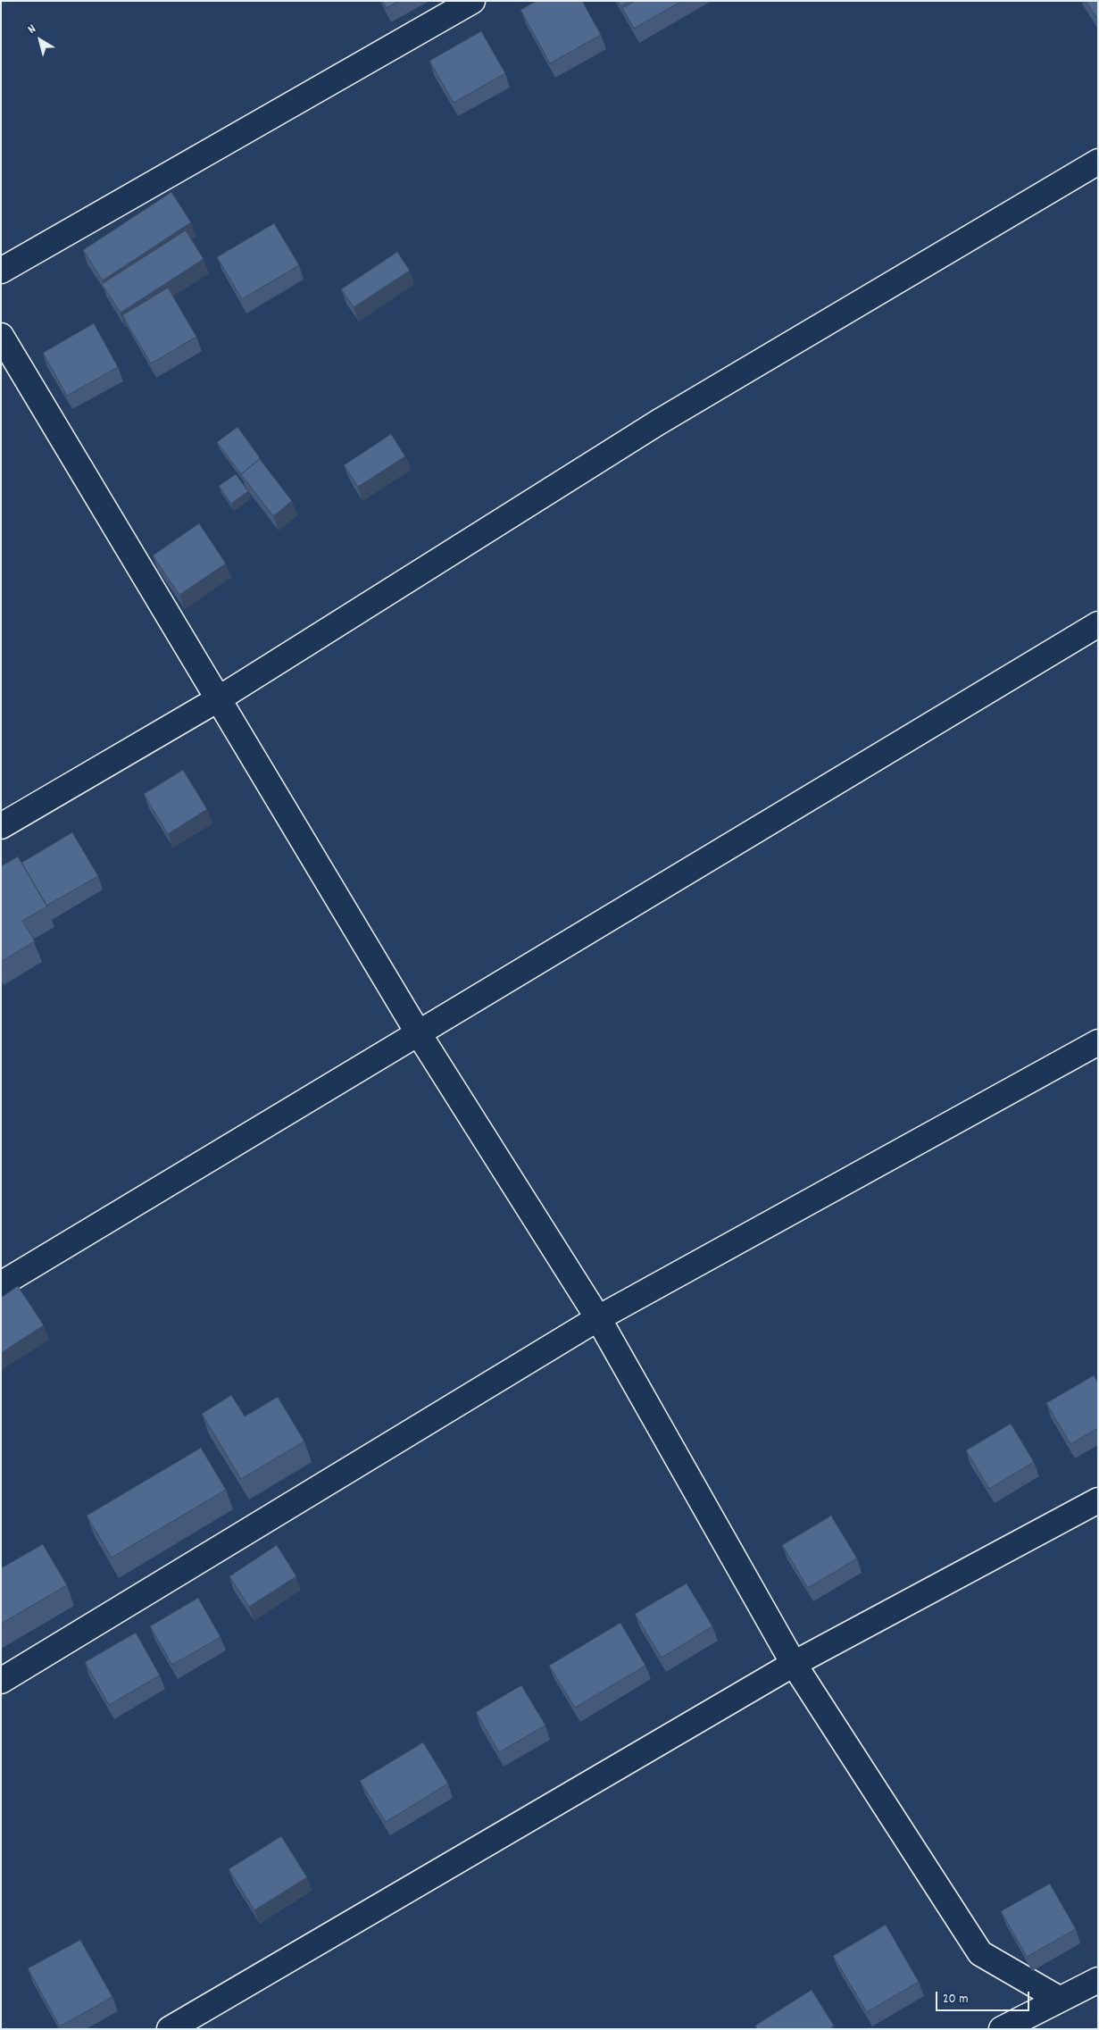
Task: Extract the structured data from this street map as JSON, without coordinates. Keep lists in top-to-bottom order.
{
  "scale_bar": "20 m",
  "north": "top left"
}
